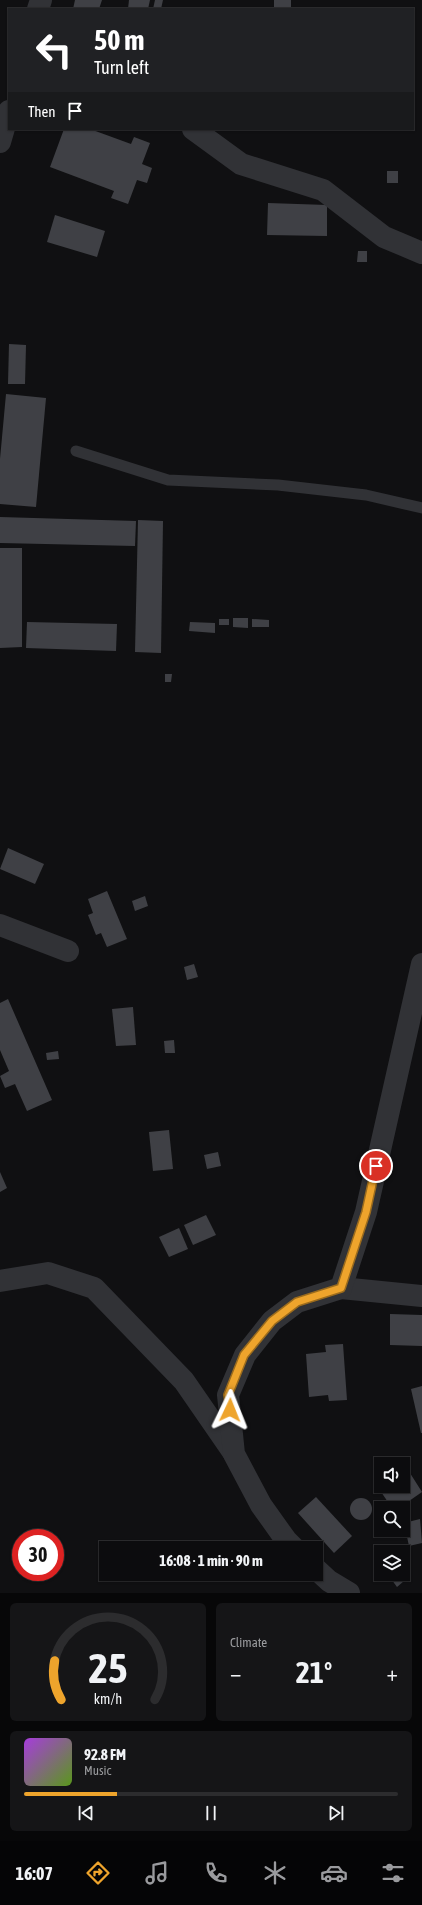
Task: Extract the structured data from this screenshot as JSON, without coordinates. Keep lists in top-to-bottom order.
{
  "page": {
    "turn": ["50 m", "Turn left"],
    "then": "Then",
    "limit": "30",
    "trip": "16:08 · 1 min · 90 m",
    "tile": "Climate",
    "heat": ["−", "21°", "+"],
    "song": ["92.8 FM", "Music"],
    "tabs": "16:07",
    "gauge": ["25", "km/h"]
  }
}
